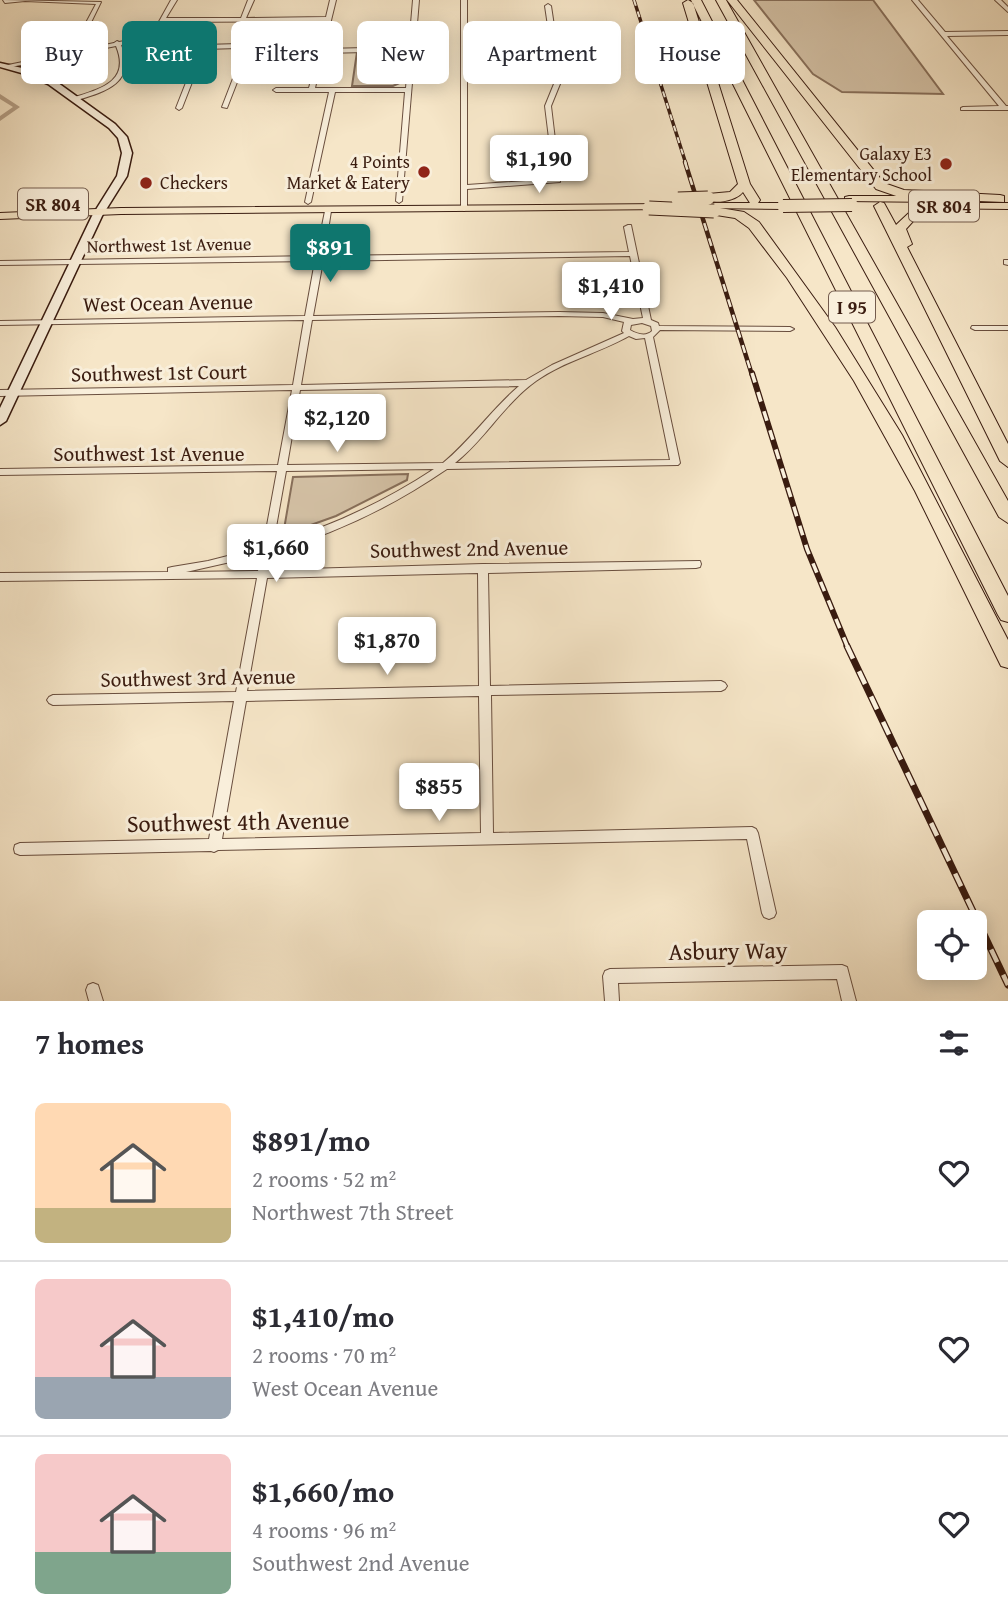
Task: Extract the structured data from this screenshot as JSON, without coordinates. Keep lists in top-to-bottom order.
{
  "streets": {
    "highway": ["I 95"],
    "main road": ["SR 804"],
    "street": [
      "Northwest 1st Avenue",
      "West Ocean Avenue",
      "Southwest 1st Court",
      "Southwest 1st Avenue",
      "Southwest 2nd Avenue",
      "Southwest 3rd Avenue",
      "Southwest 4th Avenue",
      "Asbury Way"
    ]
  },
  "places": ["Galaxy E3 Elementary School", "4 Points Market & Eatery", "Checkers"],
  "page": {
    "chip": [
      "Buy",
      "Rent",
      "Filters",
      "New",
      "Apartment",
      "House"
    ],
    "price": [
      "$1,190",
      "$891",
      "$1,410",
      "$2,120",
      "$1,660",
      "$1,870",
      "$855"
    ],
    "heading": "7 homes",
    "list": [
      {
        "name": "$891/mo",
        "note": "2 rooms · 52 m² · Northwest 7th Street"
      },
      {
        "name": "$1,410/mo",
        "note": "2 rooms · 70 m² · West Ocean Avenue"
      },
      {
        "name": "$1,660/mo",
        "note": "4 rooms · 96 m² · Southwest 2nd Avenue"
      }
    ]
  }
}
